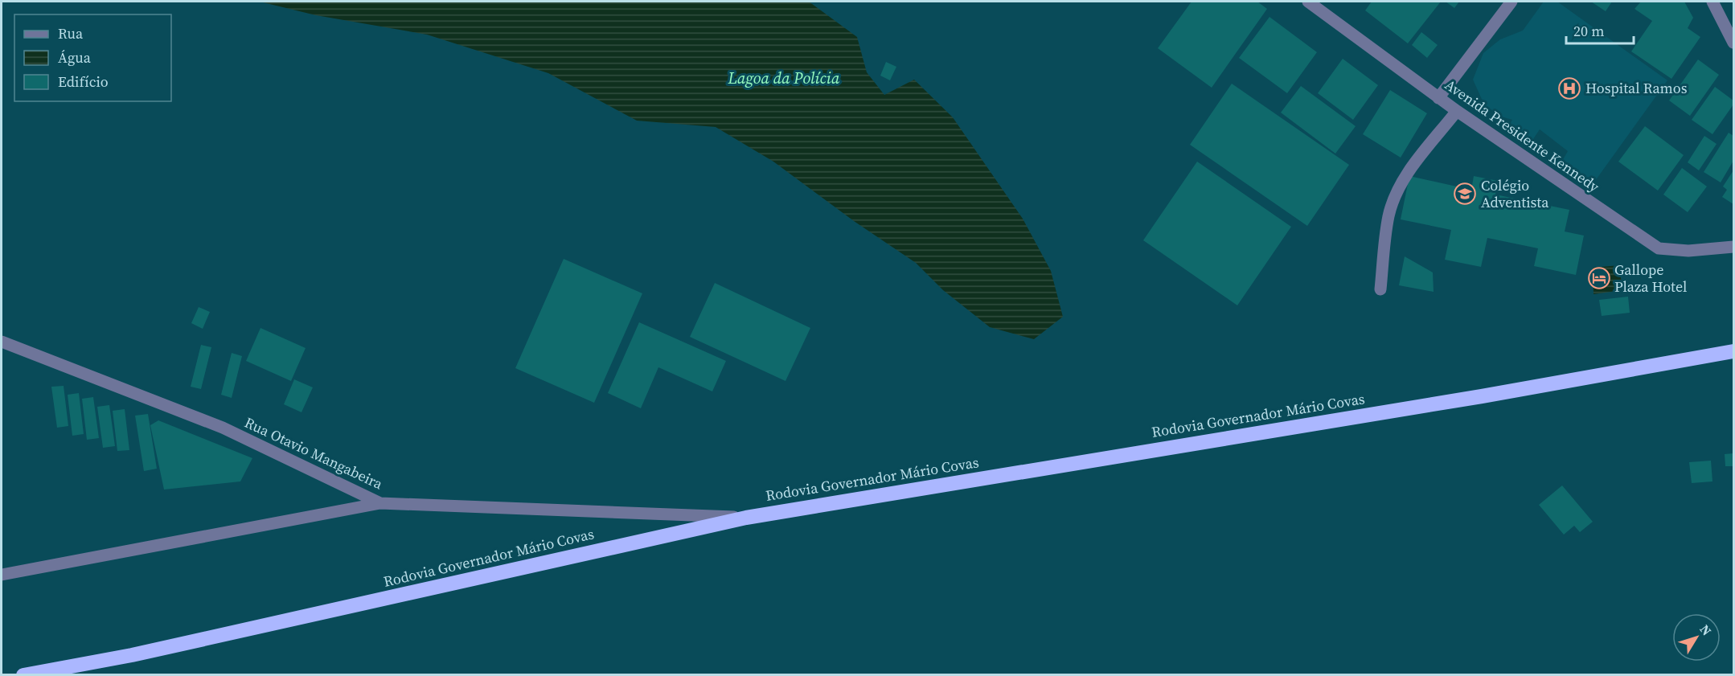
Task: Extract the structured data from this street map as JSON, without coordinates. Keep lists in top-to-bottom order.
{
  "streets": {
    "highway": ["Rodovia Governador Mário Covas"],
    "street": ["Avenida Presidente Kennedy", "Rua Otavio Mangabeira"]
  },
  "crossings": [
    ["Rodovia Governador Mário Covas", "Rua Otavio Mangabeira"]
  ],
  "water": ["Lagoa da Polícia"],
  "places": {
    "hospital": ["Hospital Ramos"],
    "school or university": ["Colégio Adventista"],
    "hotel": ["Gallope Plaza Hotel"]
  },
  "legend": ["Rua", "Água", "Edifício"],
  "scale_bar": "20 m",
  "north": "top right"
}
